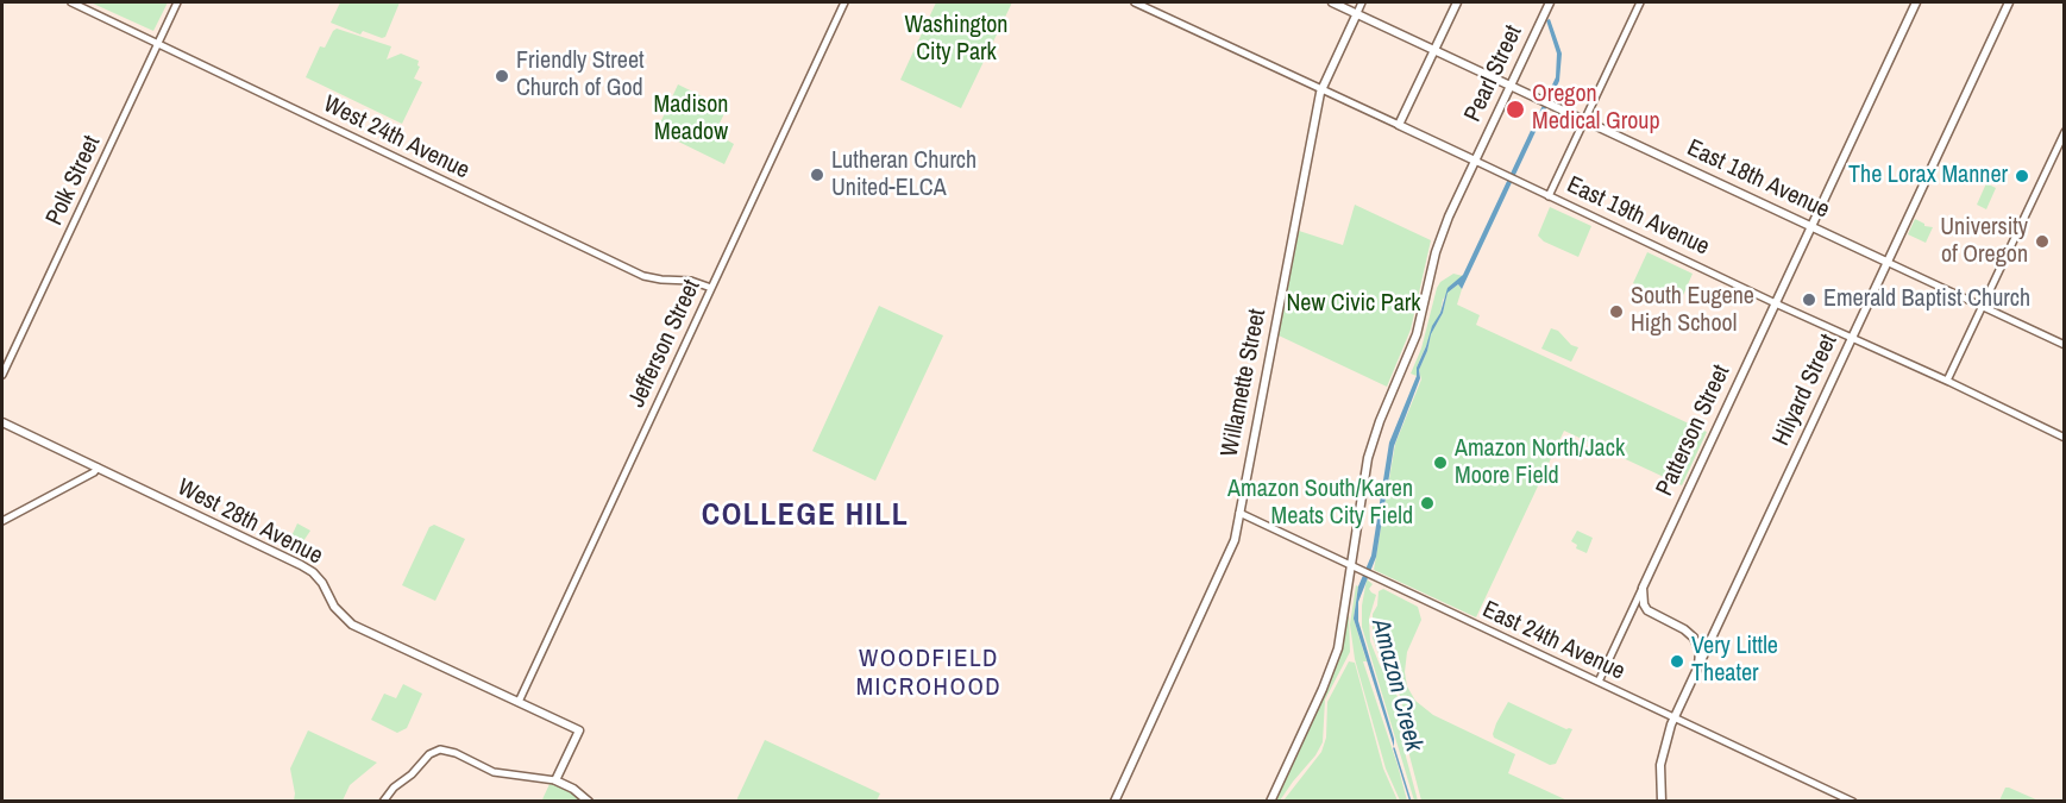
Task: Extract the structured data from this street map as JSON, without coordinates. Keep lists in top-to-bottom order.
{
  "streets": {
    "main road": [
      "Pearl Street",
      "East 18th Avenue",
      "East 19th Avenue",
      "Willamette Street",
      "Hilyard Street",
      "Patterson Street",
      "West 28th Avenue"
    ],
    "street": [
      "West 24th Avenue",
      "Polk Street",
      "Jefferson Street",
      "East 24th Avenue"
    ]
  },
  "crossings": [
    ["Pearl Street", "East 18th Avenue"],
    ["Pearl Street", "East 19th Avenue"],
    ["Pearl Street", "East 24th Avenue"],
    ["West 24th Avenue", "Polk Street"],
    ["West 24th Avenue", "Jefferson Street"],
    ["East 18th Avenue", "Willamette Street"],
    ["East 18th Avenue", "Hilyard Street"],
    ["East 18th Avenue", "Patterson Street"],
    ["East 19th Avenue", "Willamette Street"],
    ["East 19th Avenue", "Hilyard Street"],
    ["East 19th Avenue", "Patterson Street"],
    ["Jefferson Street", "West 28th Avenue"],
    ["Willamette Street", "East 24th Avenue"],
    ["Hilyard Street", "East 24th Avenue"],
    ["Patterson Street", "East 24th Avenue"]
  ],
  "districts": ["COLLEGE HILL", "WOODFIELD MICROHOOD"],
  "water": ["Amazon Creek"],
  "parks": ["Washington City Park", "Madison Meadow", "New Civic Park"],
  "places": [
    "Friendly Street Church of God",
    "Oregon Medical Group",
    "Lutheran Church United-ELCA",
    "The Lorax Manner",
    "University of Oregon",
    "Emerald Baptist Church",
    "South Eugene High School",
    "Amazon North/Jack Moore Field",
    "Amazon South/Karen Meats City Field",
    "Very Little Theater"
  ]
}
